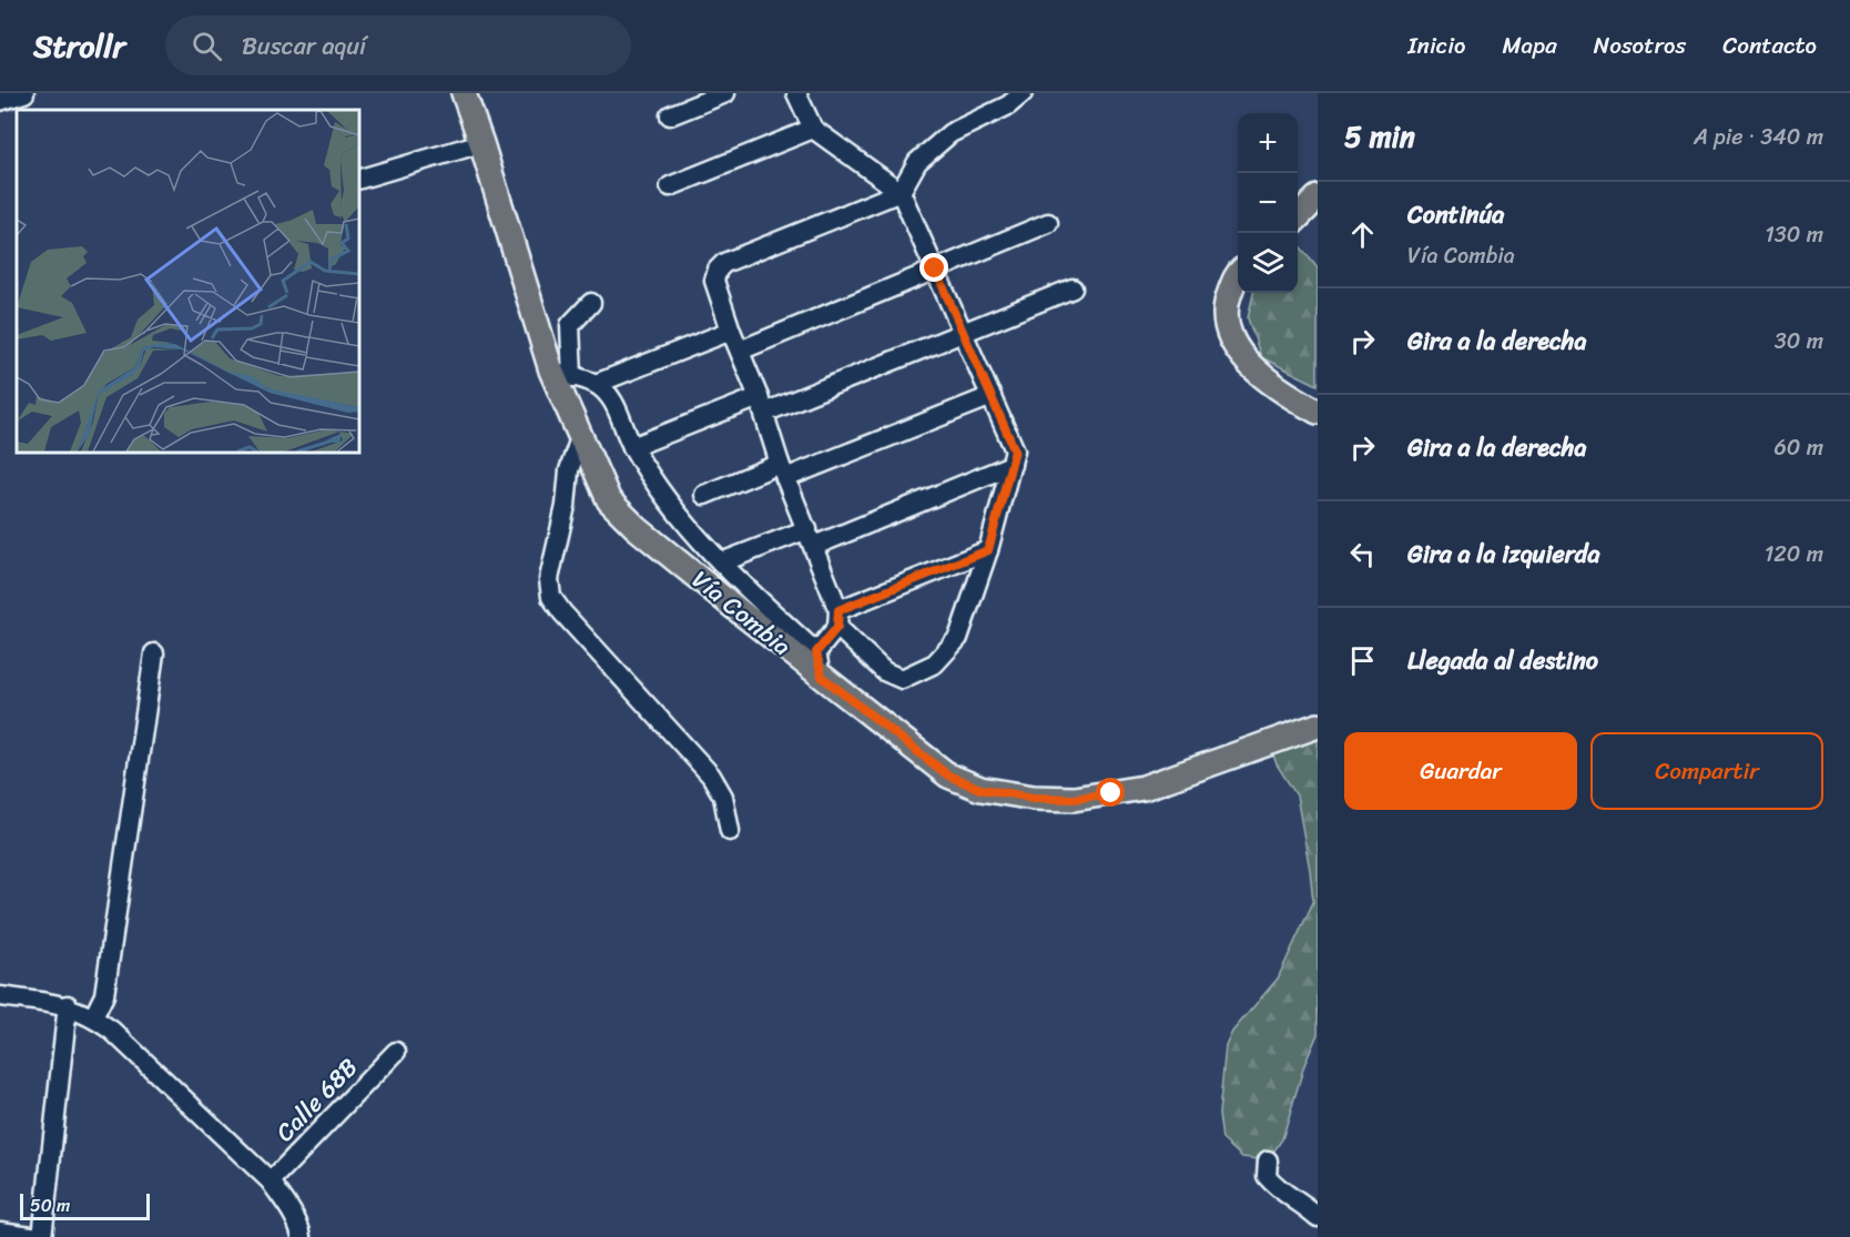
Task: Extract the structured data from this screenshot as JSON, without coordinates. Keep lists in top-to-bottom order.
{
  "streets": {
    "main road": ["Vía Combia"],
    "street": ["Calle 68B"]
  },
  "scale_bar": "50 m",
  "page": {
    "header": "Strollr",
    "search": "Buscar aquí",
    "nav": [
      "Inicio",
      "Mapa",
      "Nosotros",
      "Contacto"
    ],
    "heading": ["5 min", "A pie · 340 m"],
    "map_buttons": ["+", "−"],
    "list": [
      ["Continúa", "Vía Combia", "130 m"],
      ["Gira a la derecha", "30 m"],
      ["Gira a la derecha", "60 m"],
      ["Gira a la izquierda", "120 m"],
      "Llegada al destino"
    ],
    "buttons": ["Guardar", "Compartir"],
    "scale": "50 m"
  }
}
